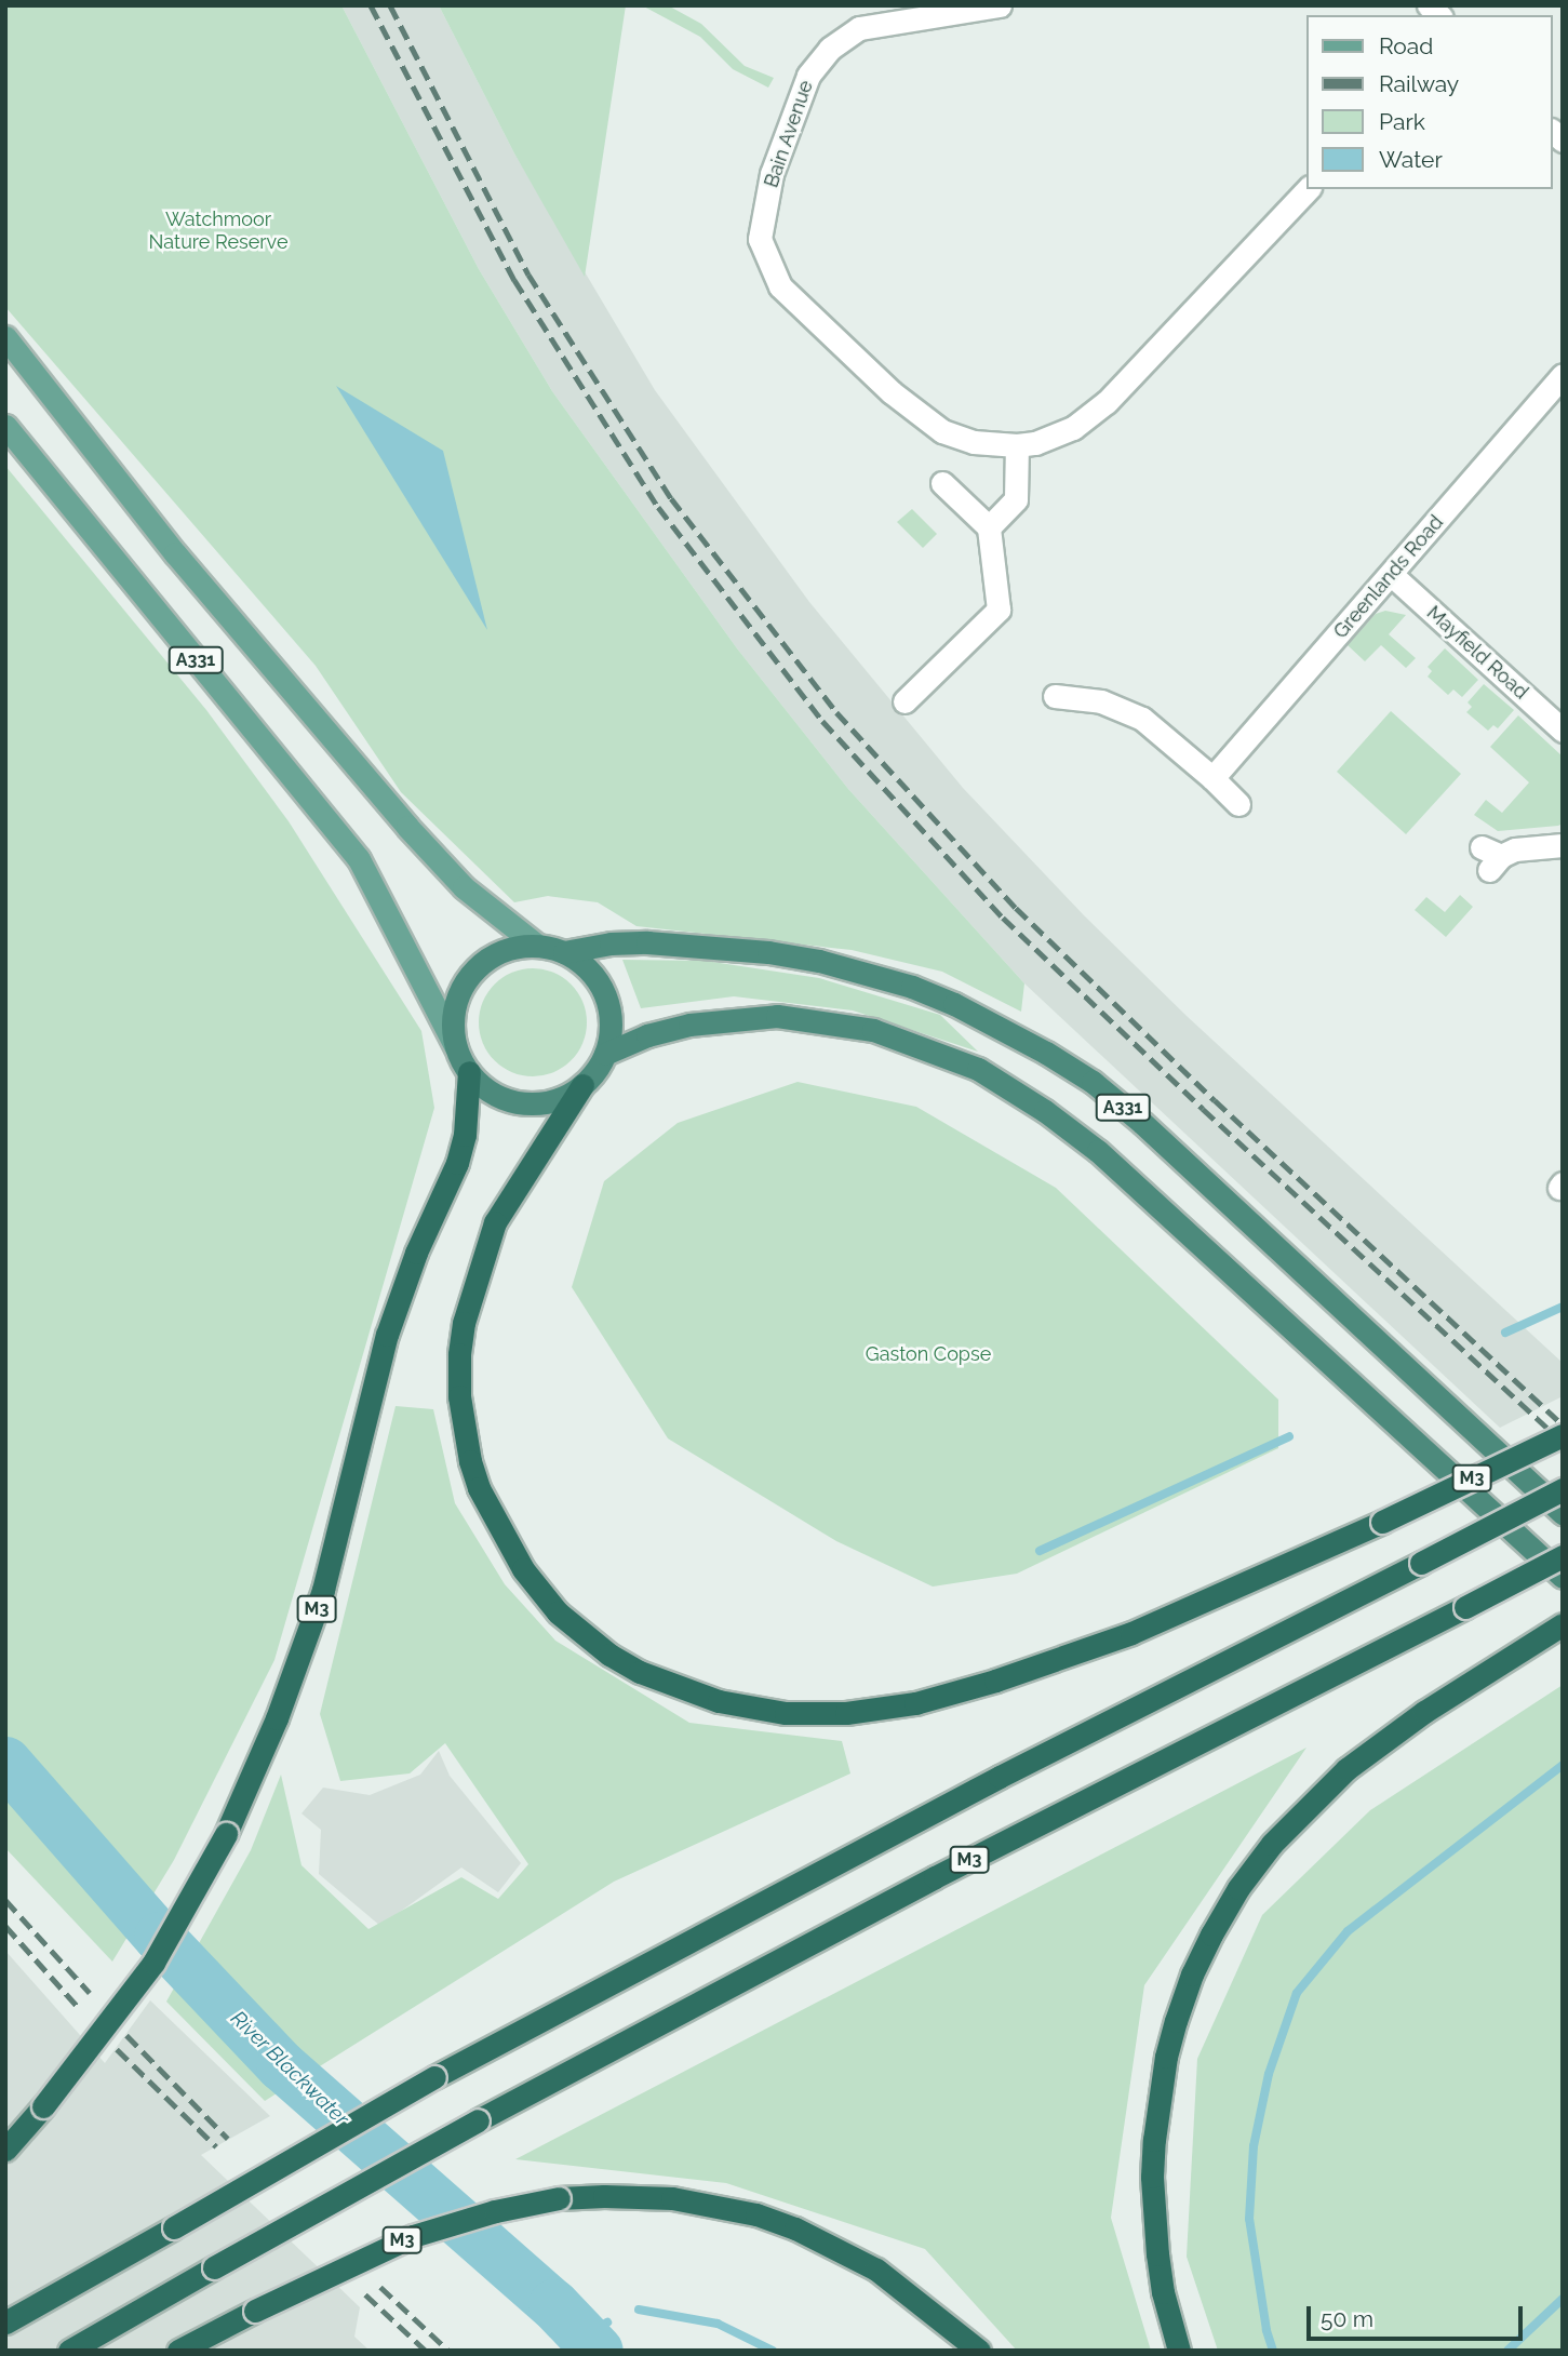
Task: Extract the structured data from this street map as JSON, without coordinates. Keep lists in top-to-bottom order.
{
  "streets": {
    "highway": ["A331", "M3"],
    "street": ["Bain Avenue", "Greenlands Road", "Mayfield Road"]
  },
  "crossings": [
    ["Greenlands Road", "Mayfield Road"],
    ["A331", "M3"]
  ],
  "water": ["River Blackwater"],
  "parks": ["Watchmoor Nature Reserve", "Gaston Copse"],
  "legend": [
    "Road",
    "Railway",
    "Park",
    "Water"
  ],
  "scale_bar": "50 m"
}
